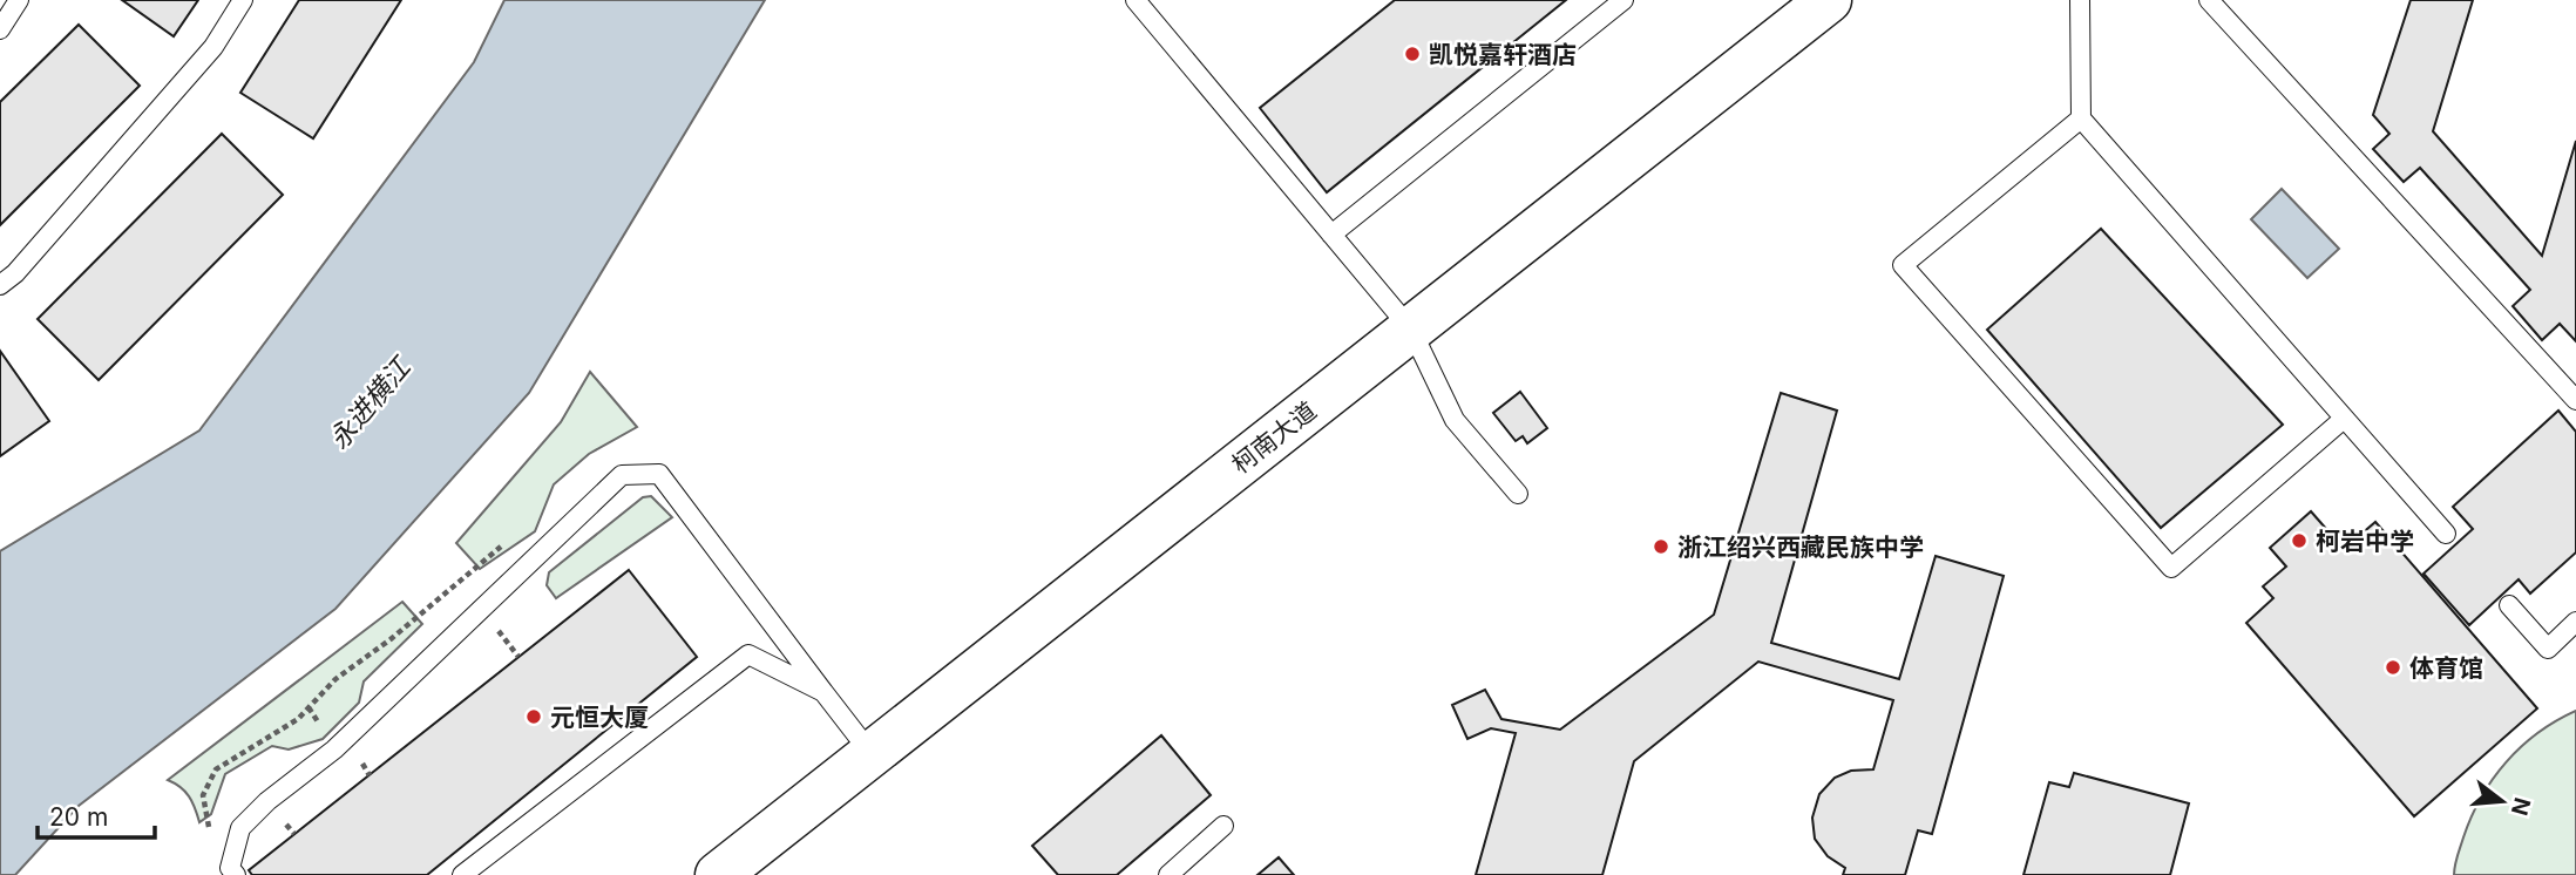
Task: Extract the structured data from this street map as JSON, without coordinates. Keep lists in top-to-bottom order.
{
  "streets": {
    "main road": ["柯南大道"]
  },
  "water": ["永进横江"],
  "places": [
    "凯悦嘉轩酒店",
    "柯岩中学",
    "浙江绍兴西藏民族中学",
    "体育馆",
    "元恒大厦"
  ],
  "scale_bar": "20 m",
  "north": "right"
}
